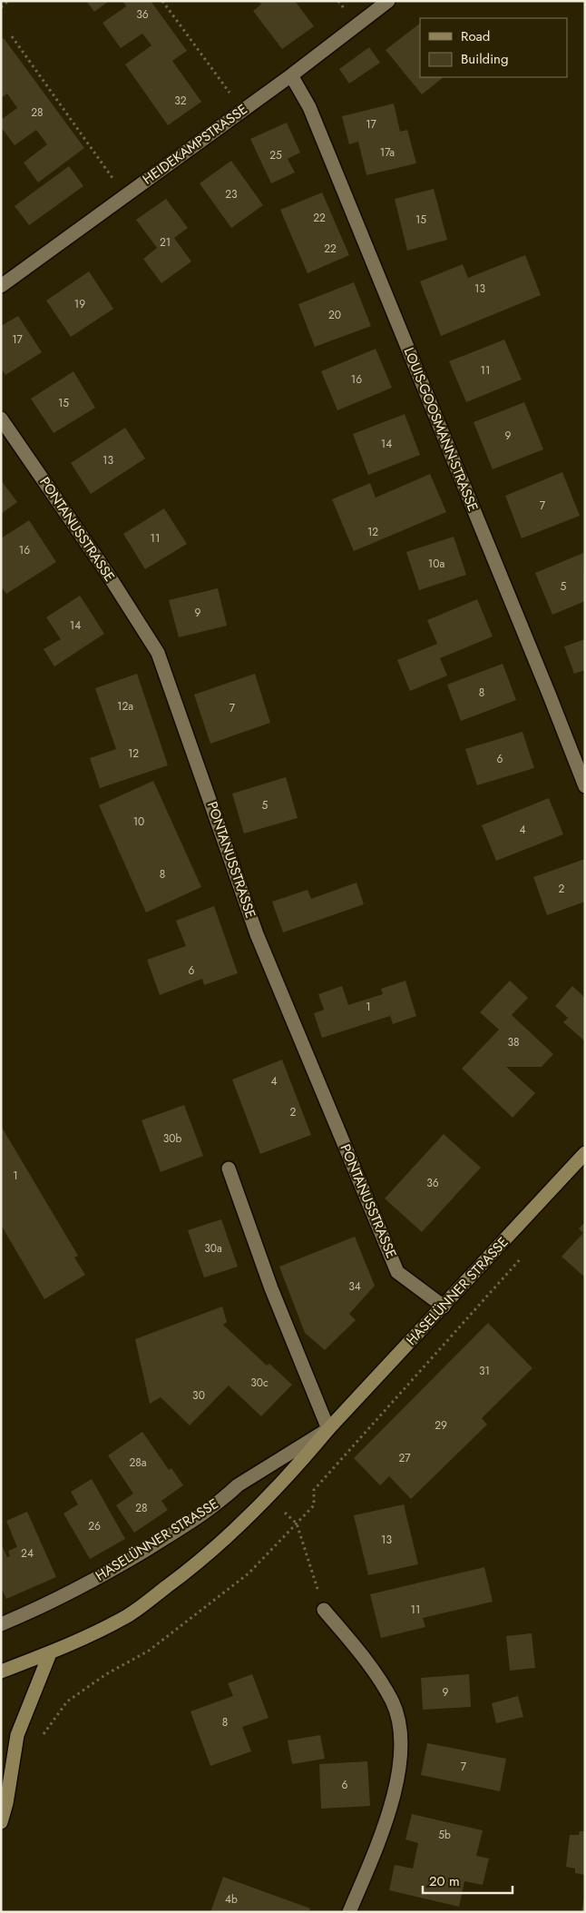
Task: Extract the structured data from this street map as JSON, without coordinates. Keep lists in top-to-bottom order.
{
  "streets": {
    "street": [
      "HEIDEKAMPSTRASSE",
      "LOUIS-GOOSMANN-STRASSE",
      "PONTANUSSTRASSE",
      "HASELÜNNER STRASSE"
    ]
  },
  "crossings": [
    ["HEIDEKAMPSTRASSE", "LOUIS-GOOSMANN-STRASSE"],
    ["PONTANUSSTRASSE", "HASELÜNNER STRASSE"]
  ],
  "house_numbers": [
    "36",
    "32",
    "28",
    "17",
    "17a",
    "25",
    "23",
    "22",
    "15",
    "21",
    "22",
    "13",
    "19",
    "20",
    "17",
    "11",
    "16",
    "15",
    "9",
    "14",
    "13",
    "7",
    "12",
    "11",
    "16",
    "10a",
    "5",
    "9",
    "14",
    "8",
    "12a",
    "7",
    "12",
    "6",
    "5",
    "10",
    "4",
    "8",
    "2",
    "6",
    "1",
    "38",
    "4",
    "2",
    "30b",
    "1",
    "36",
    "30a",
    "34",
    "31",
    "30c",
    "30",
    "29",
    "27",
    "28a",
    "28",
    "26",
    "13",
    "24",
    "11",
    "9",
    "8",
    "7",
    "6",
    "5b",
    "4b"
  ],
  "legend": ["Road", "Building"],
  "scale_bar": "20 m"
}
